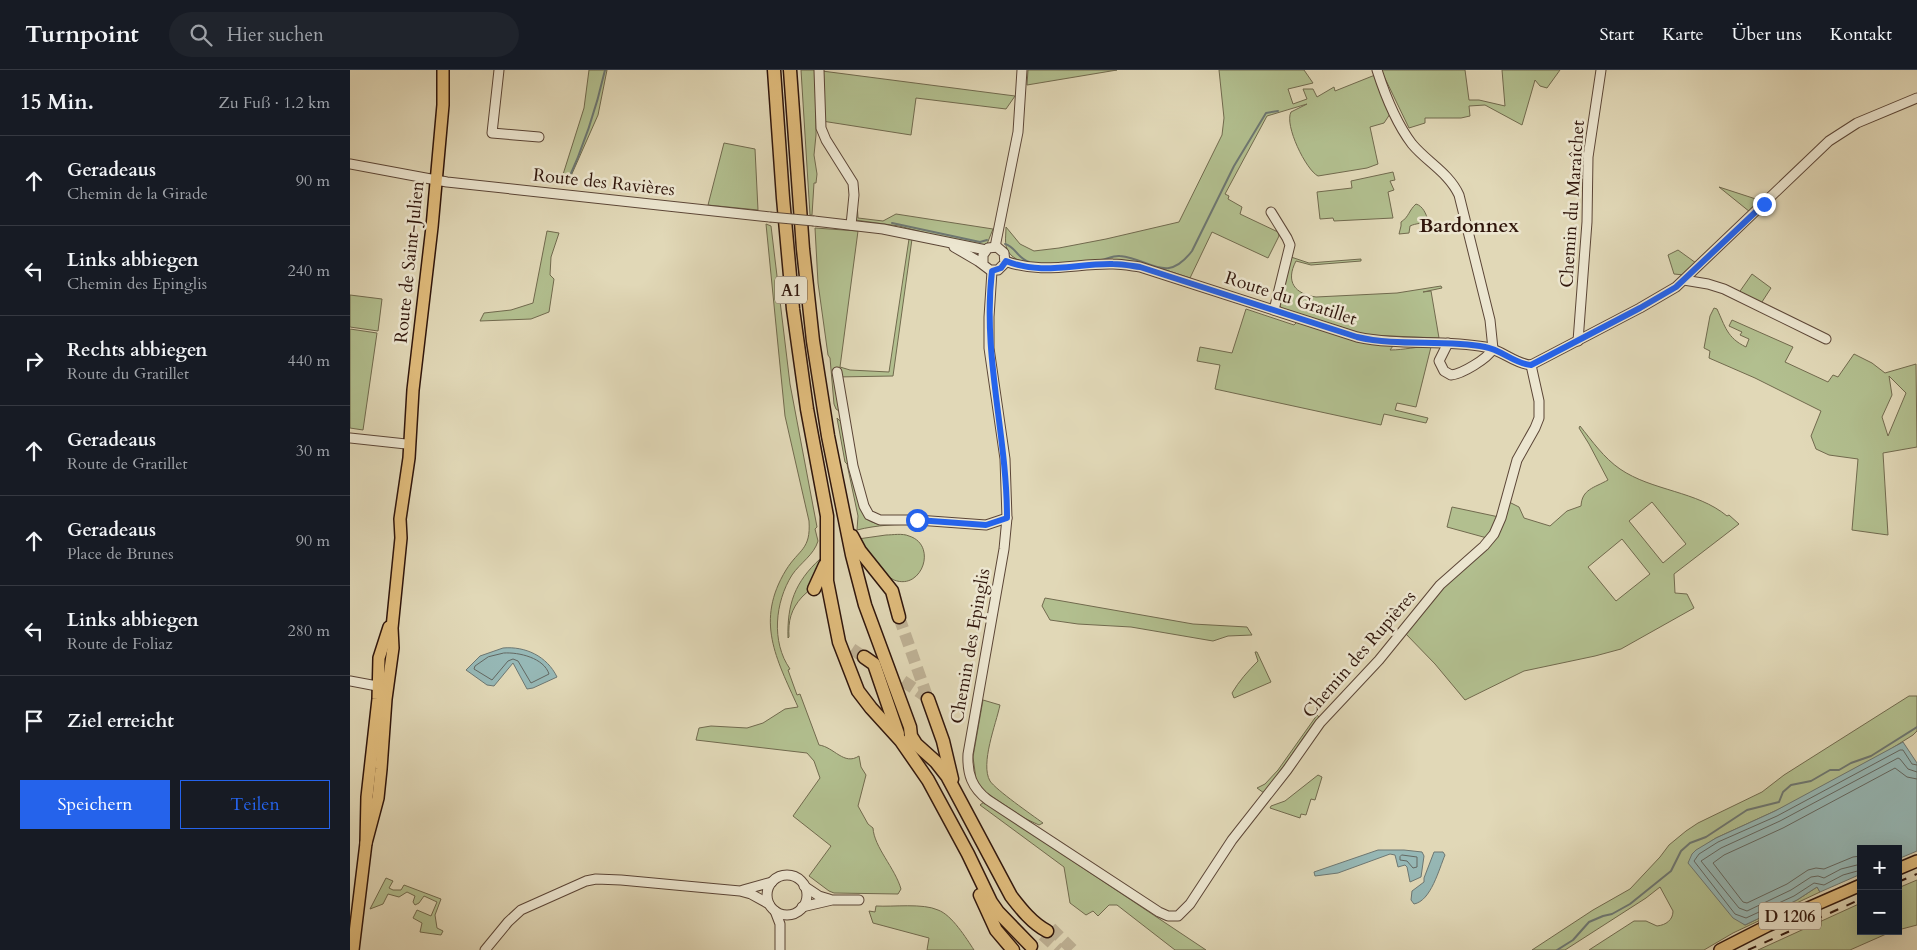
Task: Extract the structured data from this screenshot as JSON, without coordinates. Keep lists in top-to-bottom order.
{
  "streets": {
    "highway": ["A1"],
    "main road": ["Route de Saint-Julien", "D 1206"],
    "street": [
      "Route des Ravières",
      "Chemin du Maraîchet",
      "Route du Gratillet",
      "Chemin des Epinglis",
      "Chemin des Rupières"
    ]
  },
  "crossings": [
    ["Route des Ravières", "Route de Saint-Julien"],
    ["Route du Gratillet", "Chemin des Epinglis"],
    ["Route du Gratillet", "Chemin des Rupières"],
    ["Chemin des Epinglis", "Chemin des Rupières"]
  ],
  "districts": ["Bardonnex"],
  "page": {
    "header": "Turnpoint",
    "search": "Hier suchen",
    "nav": [
      "Start",
      "Karte",
      "Über uns",
      "Kontakt"
    ],
    "heading": ["15 Min.", "Zu Fuß · 1.2 km"],
    "list": [
      ["Geradeaus", "Chemin de la Girade", "90 m"],
      ["Links abbiegen", "Chemin des Epinglis", "240 m"],
      ["Rechts abbiegen", "Route du Gratillet", "440 m"],
      ["Geradeaus", "Route de Gratillet", "30 m"],
      ["Geradeaus", "Place de Brunes", "90 m"],
      ["Links abbiegen", "Route de Foliaz", "280 m"],
      "Ziel erreicht"
    ],
    "buttons": ["Speichern", "Teilen"],
    "map_buttons": ["+", "−"]
  }
}
